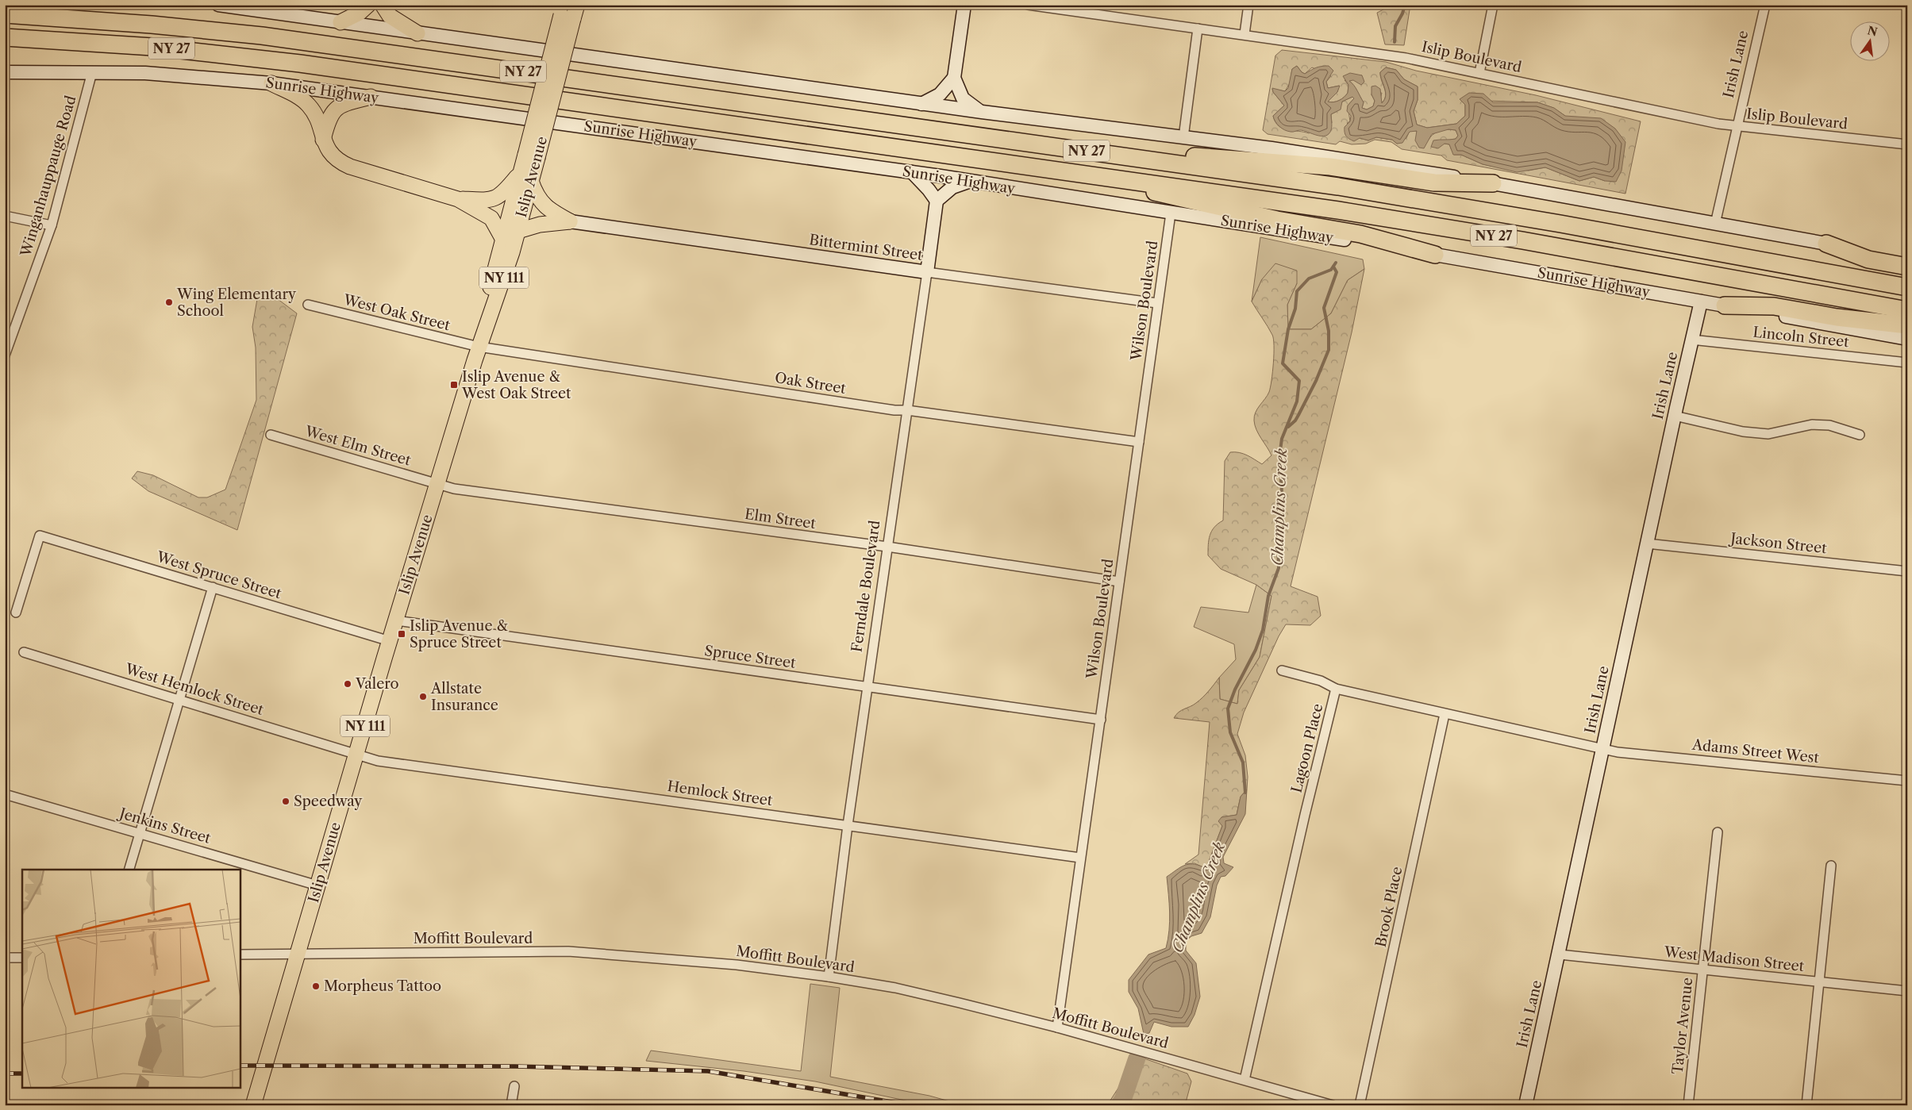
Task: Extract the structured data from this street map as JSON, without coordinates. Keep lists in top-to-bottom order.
{
  "streets": {
    "highway": ["NY 27", "Sunrise Highway"],
    "main road": [
      "Irish Lane",
      "Islip Avenue",
      "Bittermint Street",
      "NY 111",
      "Ferndale Boulevard"
    ],
    "street": [
      "Islip Boulevard",
      "Winganhauppauge Road",
      "Wilson Boulevard",
      "West Oak Street",
      "Lincoln Street",
      "Oak Street",
      "West Elm Street",
      "Elm Street",
      "Jackson Street",
      "West Spruce Street",
      "Spruce Street",
      "West Hemlock Street",
      "Lagoon Place",
      "Adams Street West",
      "Hemlock Street",
      "Jenkins Street",
      "Brook Place",
      "Moffitt Boulevard",
      "West Madison Street",
      "Taylor Avenue"
    ]
  },
  "crossings": [
    ["Islip Boulevard", "Irish Lane"],
    ["Irish Lane", "Sunrise Highway"],
    ["Irish Lane", "Lincoln Street"],
    ["Irish Lane", "Jackson Street"],
    ["Irish Lane", "Lagoon Place"],
    ["Irish Lane", "Adams Street West"],
    ["Irish Lane", "West Madison Street"],
    ["Sunrise Highway", "Winganhauppauge Road"],
    ["Sunrise Highway", "Wilson Boulevard"],
    ["Islip Avenue", "West Oak Street"],
    ["Islip Avenue", "Oak Street"],
    ["Islip Avenue", "West Elm Street"],
    ["Islip Avenue", "Elm Street"],
    ["Islip Avenue", "West Spruce Street"],
    ["Islip Avenue", "Spruce Street"],
    ["Islip Avenue", "West Hemlock Street"],
    ["Islip Avenue", "Hemlock Street"],
    ["Islip Avenue", "Jenkins Street"],
    ["Islip Avenue", "Moffitt Boulevard"],
    ["Bittermint Street", "Wilson Boulevard"],
    ["Bittermint Street", "Ferndale Boulevard"],
    ["Wilson Boulevard", "Oak Street"],
    ["Wilson Boulevard", "Elm Street"],
    ["Wilson Boulevard", "Spruce Street"],
    ["Wilson Boulevard", "Hemlock Street"],
    ["Wilson Boulevard", "Moffitt Boulevard"],
    ["West Oak Street", "Oak Street"],
    ["Oak Street", "Ferndale Boulevard"],
    ["West Elm Street", "Elm Street"],
    ["Elm Street", "Ferndale Boulevard"],
    ["Ferndale Boulevard", "Spruce Street"],
    ["Ferndale Boulevard", "Hemlock Street"],
    ["Ferndale Boulevard", "Moffitt Boulevard"],
    ["West Hemlock Street", "Hemlock Street"],
    ["Lagoon Place", "Adams Street West"],
    ["Lagoon Place", "Brook Place"],
    ["Lagoon Place", "Moffitt Boulevard"],
    ["West Madison Street", "Taylor Avenue"]
  ],
  "water": ["Champlins Creek"],
  "places": {
    "other": [
      "Wing Elementary School",
      "Valero",
      "Allstate Insurance",
      "Speedway",
      "Morpheus Tattoo"
    ],
    "transit": ["Islip Avenue & West Oak Street", "Islip Avenue & Spruce Street"]
  },
  "north": "top"
}
